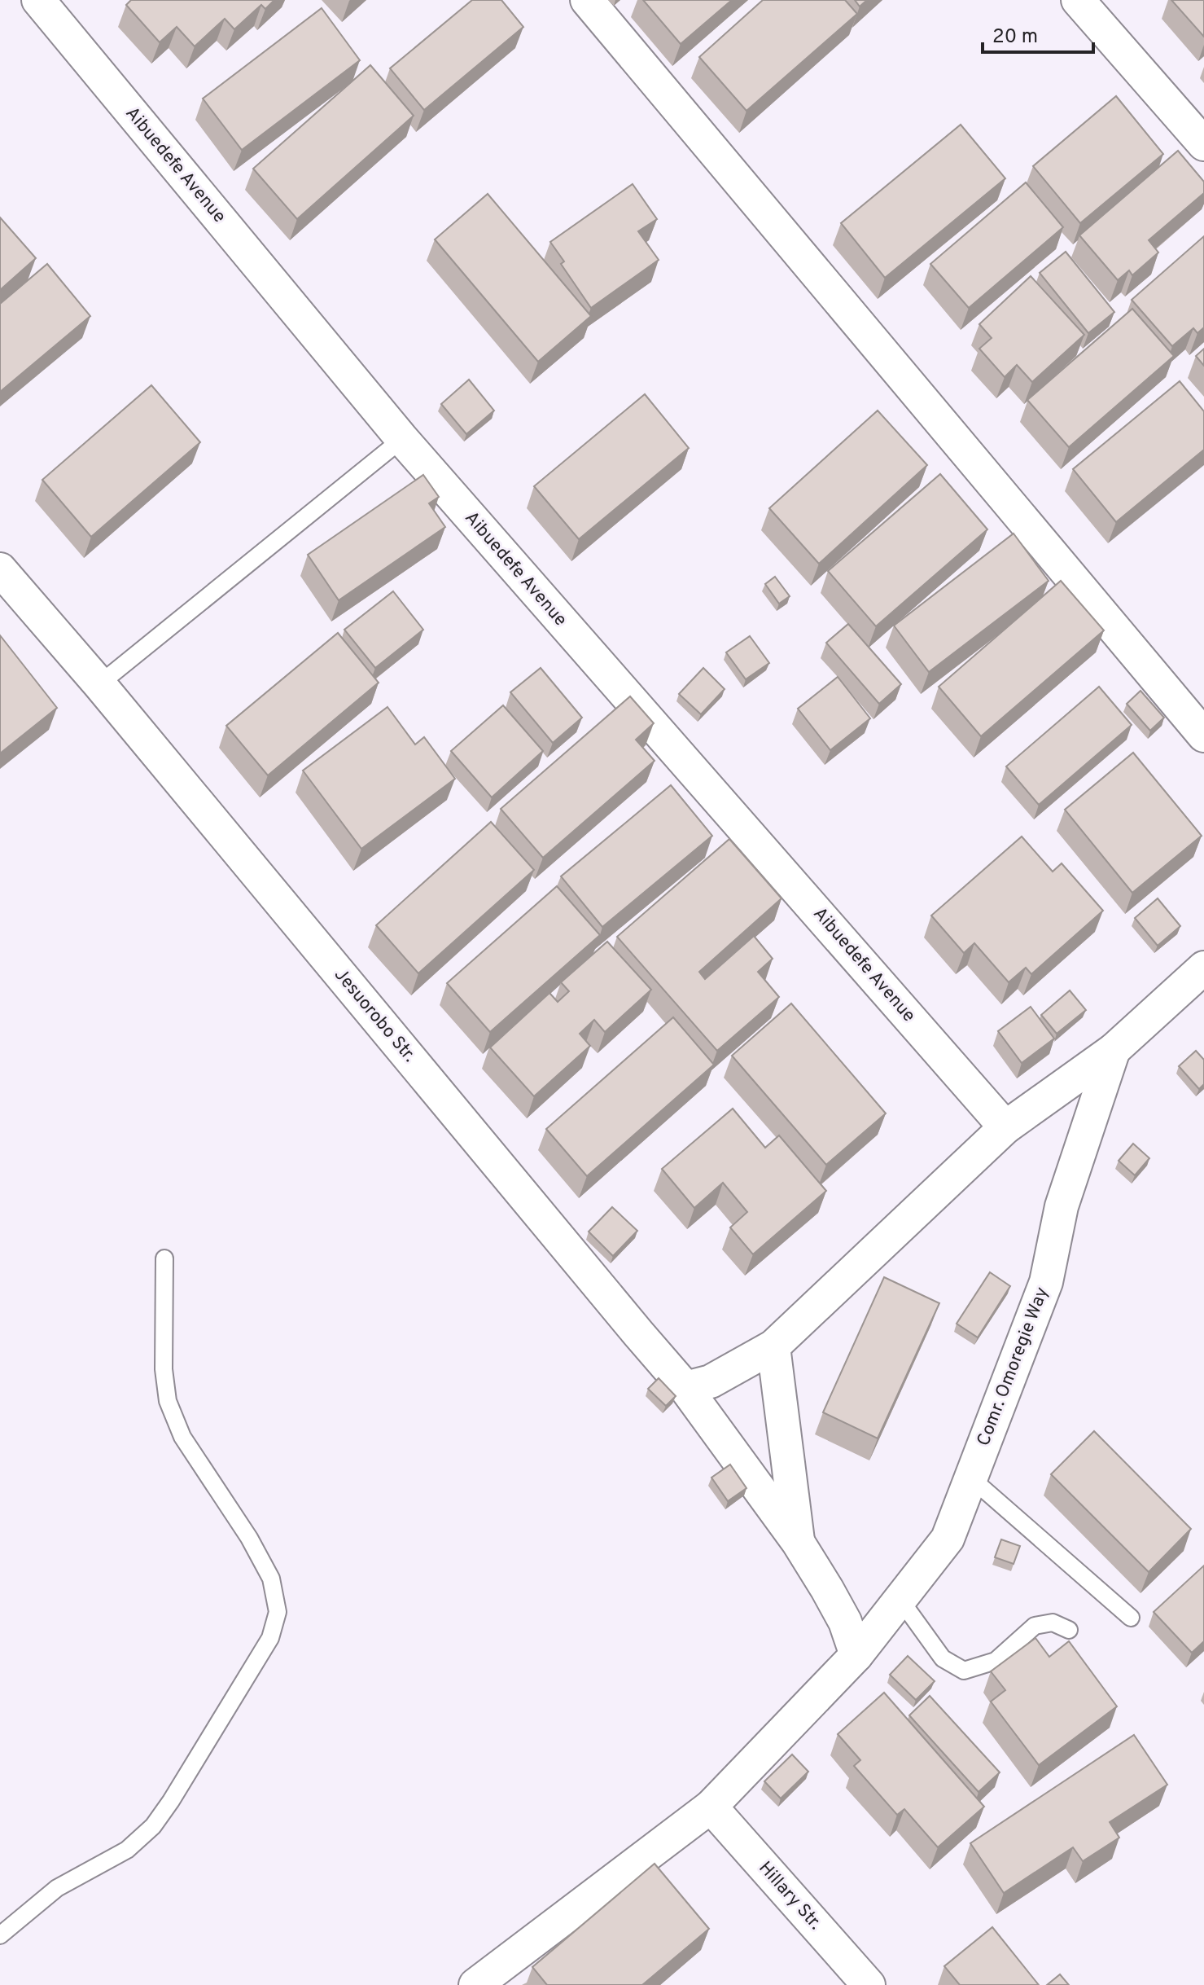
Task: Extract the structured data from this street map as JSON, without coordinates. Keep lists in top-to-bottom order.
{
  "streets": {
    "street": [
      "Aibuedefe Avenue",
      "Jesuorobo Str.",
      "Comr. Omoregie Way",
      "Hillary Str."
    ]
  },
  "crossings": [
    ["Jesuorobo Str.", "Comr. Omoregie Way"],
    ["Comr. Omoregie Way", "Hillary Str."]
  ],
  "scale_bar": "20 m"
}
